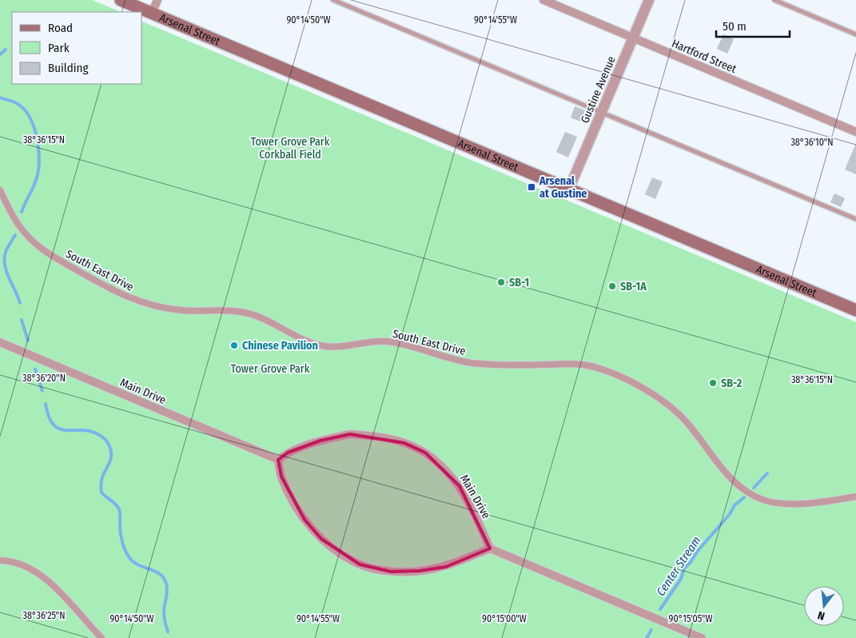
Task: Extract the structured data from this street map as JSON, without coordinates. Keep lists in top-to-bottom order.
{
  "streets": {
    "main road": ["Arsenal Street"],
    "street": [
      "Hartford Street",
      "Gustine Avenue",
      "South East Drive",
      "Main Drive"
    ]
  },
  "crossings": [
    ["Arsenal Street", "Gustine Avenue"],
    ["Hartford Street", "Gustine Avenue"]
  ],
  "water": ["Center Stream"],
  "parks": ["Tower Grove Park Corkball Field", "Tower Grove Park"],
  "places": {
    "transit": ["Arsenal at Gustine"],
    "other": [
      "SB-1",
      "SB-1A",
      "Chinese Pavilion",
      "SB-2"
    ]
  },
  "legend": ["Road", "Park", "Building"],
  "scale_bar": "50 m",
  "north": "bottom",
  "coordinates": [
    "90°14'50\"W",
    "90°14'55\"W",
    "38°36'15\"N",
    "38°36'10\"N",
    "38°36'20\"N",
    "38°36'25\"N",
    "90°15'00\"W",
    "90°15'05\"W"
  ]
}
